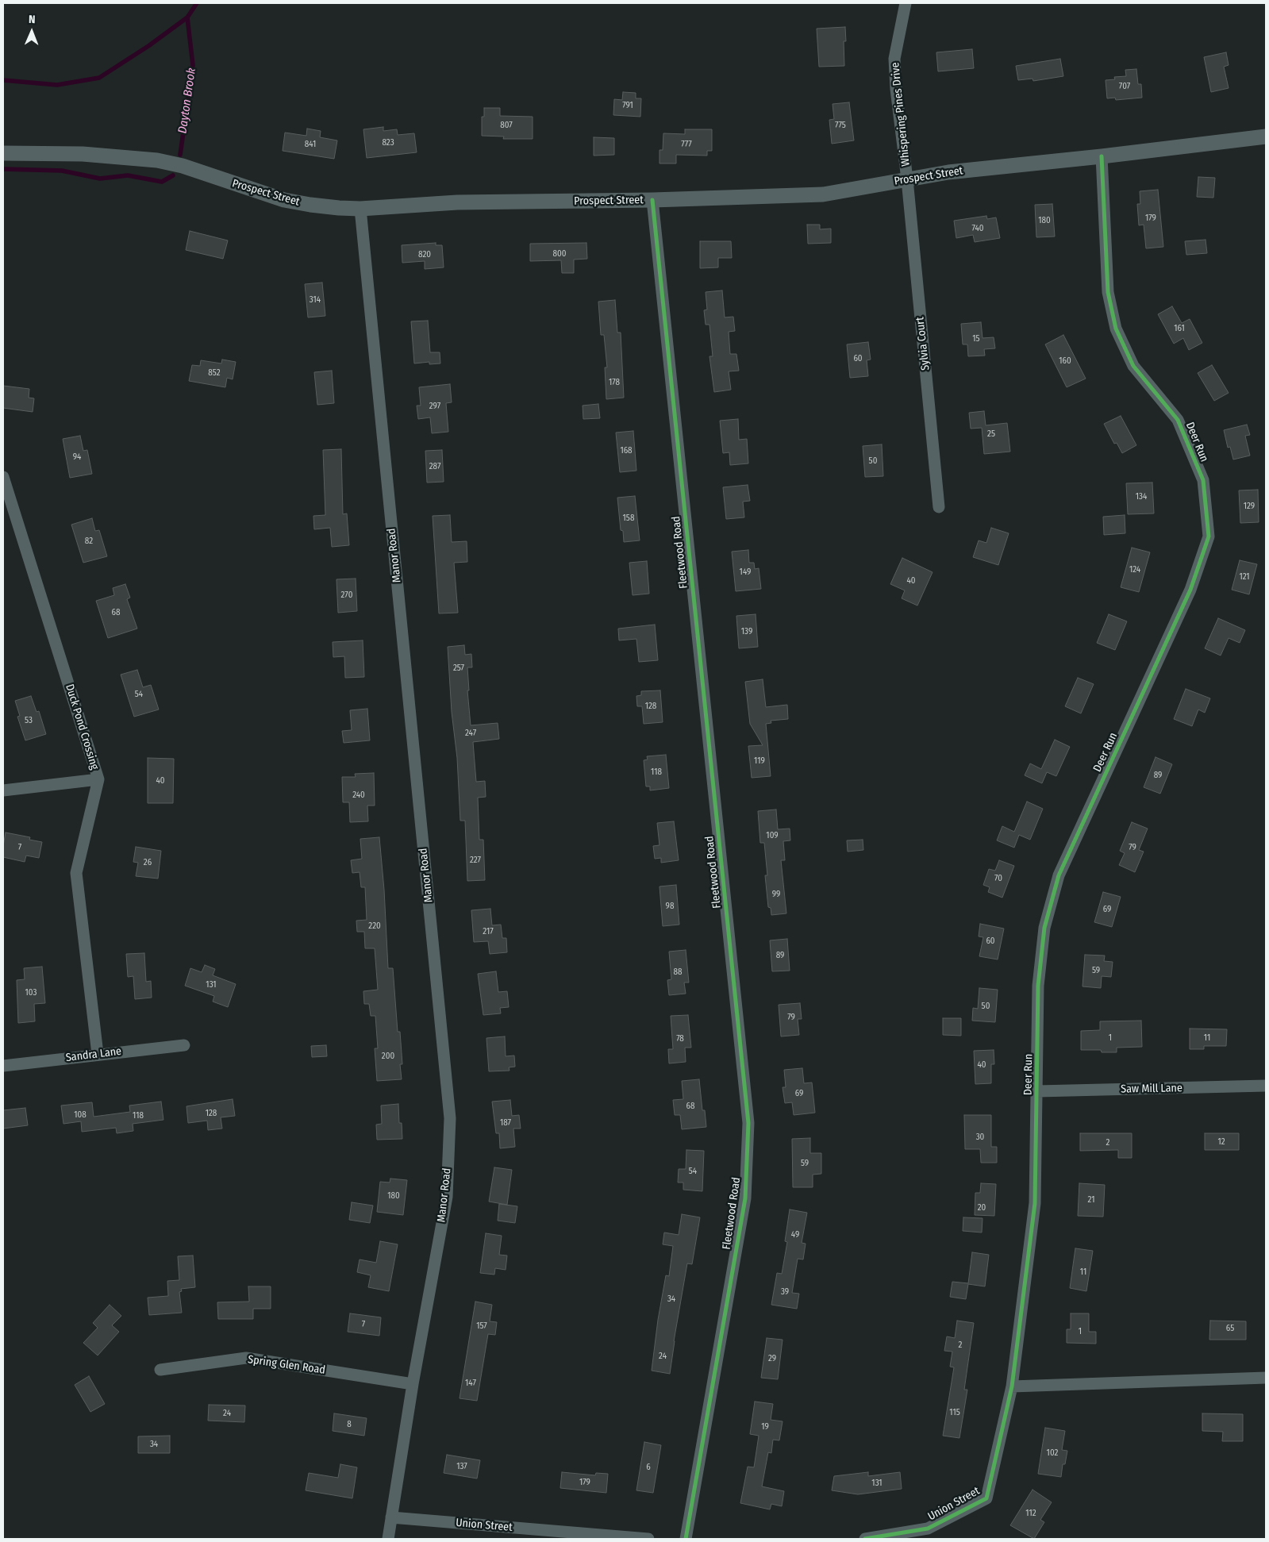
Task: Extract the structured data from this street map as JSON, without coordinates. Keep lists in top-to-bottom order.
{
  "streets": {
    "street": [
      "Whispering Pines Drive",
      "Prospect Street",
      "Sylvia Court",
      "Deer Run",
      "Fleetwood Road",
      "Manor Road",
      "Duck Pond Crossing",
      "Sandra Lane",
      "Saw Mill Lane",
      "Spring Glen Road",
      "Union Street"
    ]
  },
  "crossings": [
    ["Whispering Pines Drive", "Prospect Street"],
    ["Whispering Pines Drive", "Sylvia Court"],
    ["Prospect Street", "Sylvia Court"],
    ["Prospect Street", "Deer Run"],
    ["Prospect Street", "Fleetwood Road"],
    ["Prospect Street", "Manor Road"],
    ["Deer Run", "Saw Mill Lane"],
    ["Deer Run", "Union Street"],
    ["Manor Road", "Spring Glen Road"],
    ["Manor Road", "Union Street"],
    ["Duck Pond Crossing", "Sandra Lane"]
  ],
  "water": ["Dayton Brook"],
  "house_numbers": [
    "707",
    "791",
    "807",
    "775",
    "823",
    "841",
    "777",
    "179",
    "180",
    "740",
    "800",
    "820",
    "314",
    "161",
    "15",
    "60",
    "160",
    "852",
    "178",
    "297",
    "25",
    "168",
    "94",
    "50",
    "287",
    "134",
    "129",
    "158",
    "82",
    "124",
    "149",
    "121",
    "40",
    "270",
    "68",
    "139",
    "257",
    "54",
    "128",
    "53",
    "247",
    "119",
    "118",
    "89",
    "40",
    "240",
    "109",
    "7",
    "79",
    "227",
    "26",
    "70",
    "99",
    "98",
    "69",
    "220",
    "217",
    "60",
    "89",
    "59",
    "88",
    "131",
    "103",
    "50",
    "79",
    "1",
    "11",
    "78",
    "200",
    "40",
    "69",
    "68",
    "128",
    "108",
    "118",
    "187",
    "30",
    "12",
    "2",
    "59",
    "54",
    "180",
    "21",
    "20",
    "49",
    "11",
    "39",
    "34",
    "7",
    "157",
    "65",
    "1",
    "2",
    "24",
    "29",
    "147",
    "115",
    "24",
    "8",
    "19",
    "34",
    "102",
    "137",
    "6",
    "179",
    "131",
    "112"
  ],
  "north": "top"
}
